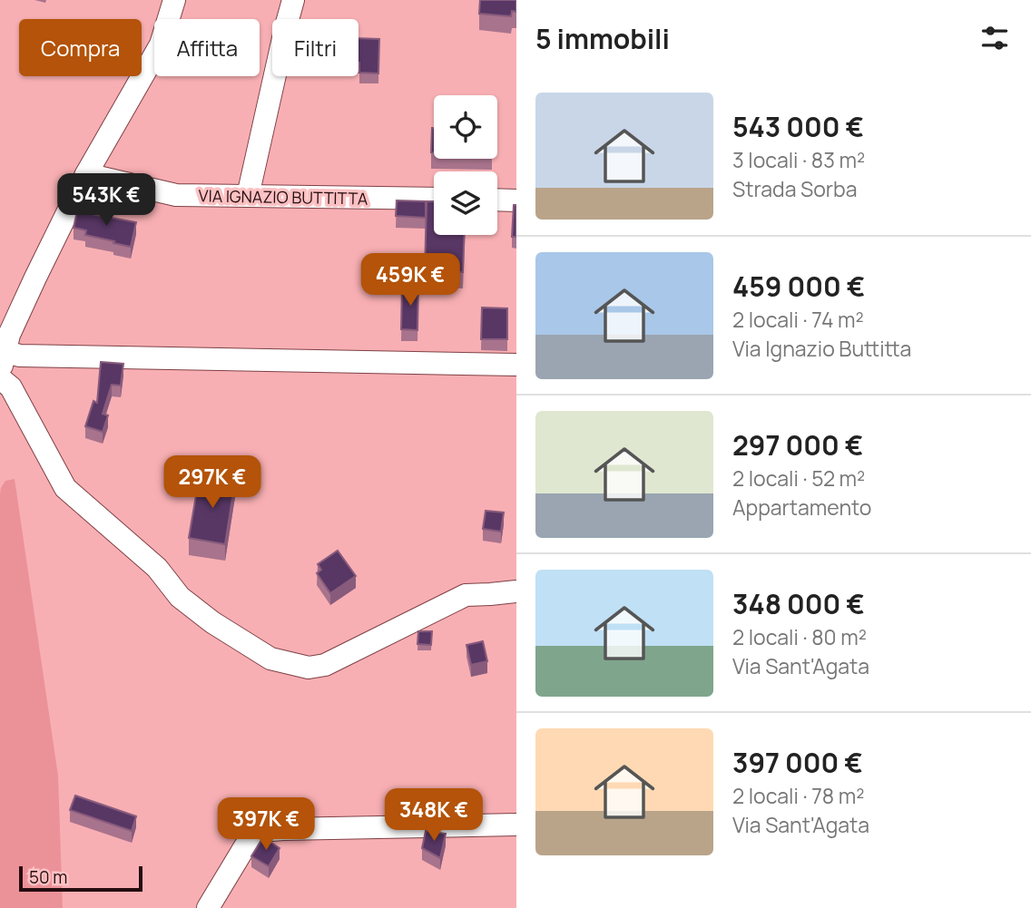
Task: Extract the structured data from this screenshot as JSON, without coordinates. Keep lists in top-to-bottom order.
{
  "streets": {
    "street": ["VIA IGNAZIO BUTTITTA"]
  },
  "scale_bar": "50 m",
  "page": {
    "heading": "5 immobili",
    "chip": ["Compra", "Affitta", "Filtri"],
    "list": [
      {
        "name": "543 000 €",
        "note": "3 locali · 83 m² · Strada Sorba"
      },
      {
        "name": "459 000 €",
        "note": "2 locali · 74 m² · Via Ignazio Buttitta"
      },
      {
        "name": "297 000 €",
        "note": "2 locali · 52 m² · Appartamento"
      },
      {
        "name": "348 000 €",
        "note": "2 locali · 80 m² · Via Sant'Agata"
      },
      {
        "name": "397 000 €",
        "note": "2 locali · 78 m² · Via Sant'Agata"
      }
    ],
    "price": [
      "543K €",
      "459K €",
      "297K €",
      "348K €",
      "397K €"
    ],
    "scale": "50 m"
  }
}
